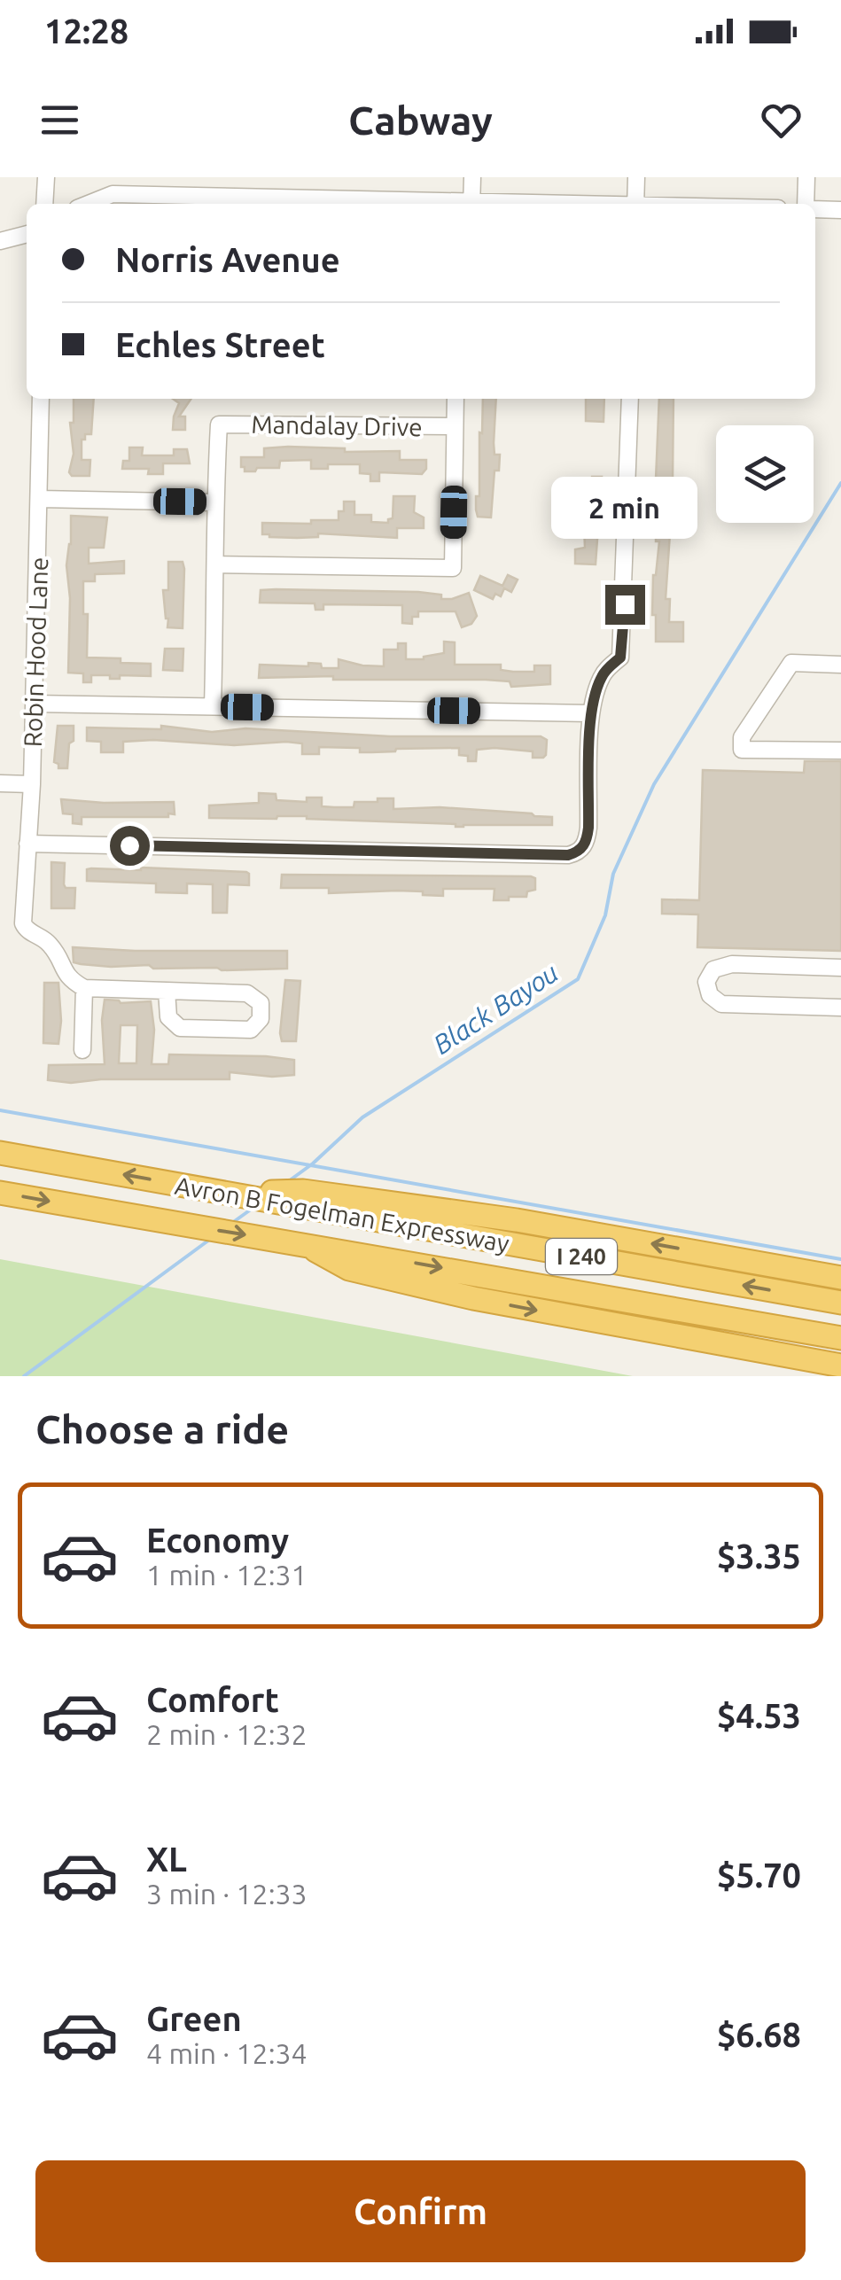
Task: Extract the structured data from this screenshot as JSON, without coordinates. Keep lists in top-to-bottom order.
{
  "streets": {
    "highway": ["Avron B Fogelman Expressway", "I 240"],
    "street": ["Mandalay Drive", "Robin Hood Lane"]
  },
  "water": ["Black Bayou"],
  "page": {
    "status": "12:28",
    "header": "Cabway",
    "banner": ["Norris Avenue", "Echles Street"],
    "bubble": "2 min",
    "heading": "Choose a ride",
    "list": [
      {
        "name": "Economy",
        "note": "1 min · 12:31",
        "value": "$3.35"
      },
      {
        "name": "Comfort",
        "note": "2 min · 12:32",
        "value": "$4.53"
      },
      {
        "name": "XL",
        "note": "3 min · 12:33",
        "value": "$5.70"
      },
      {
        "name": "Green",
        "note": "4 min · 12:34",
        "value": "$6.68"
      }
    ],
    "buttons": "Confirm"
  }
}
